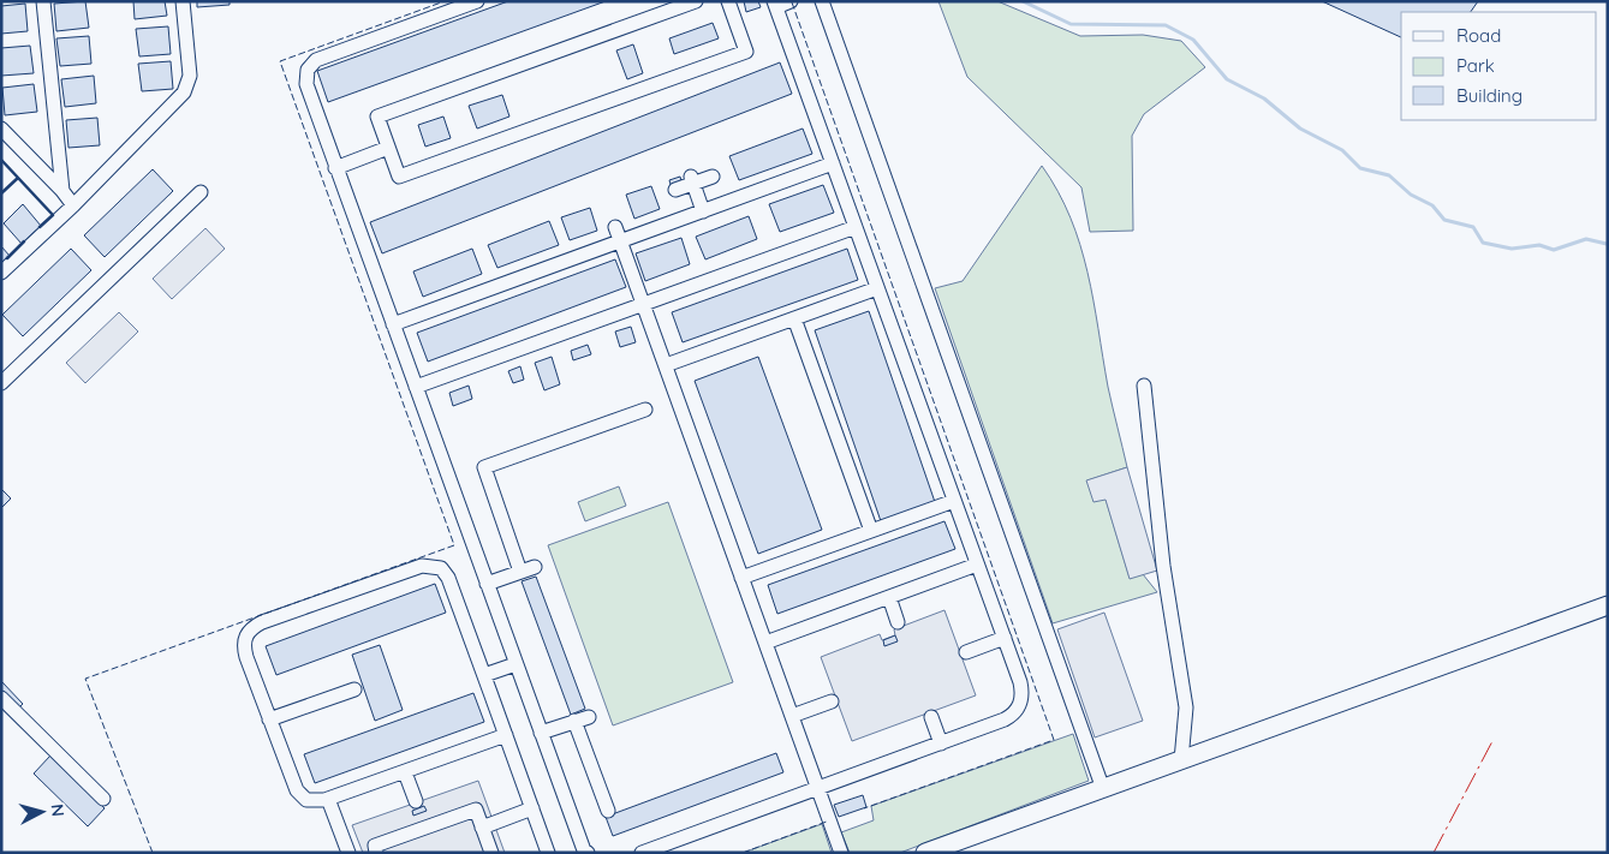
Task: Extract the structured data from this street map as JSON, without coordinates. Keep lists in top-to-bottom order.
{
  "legend": ["Road", "Park", "Building"],
  "north": "right"
}
